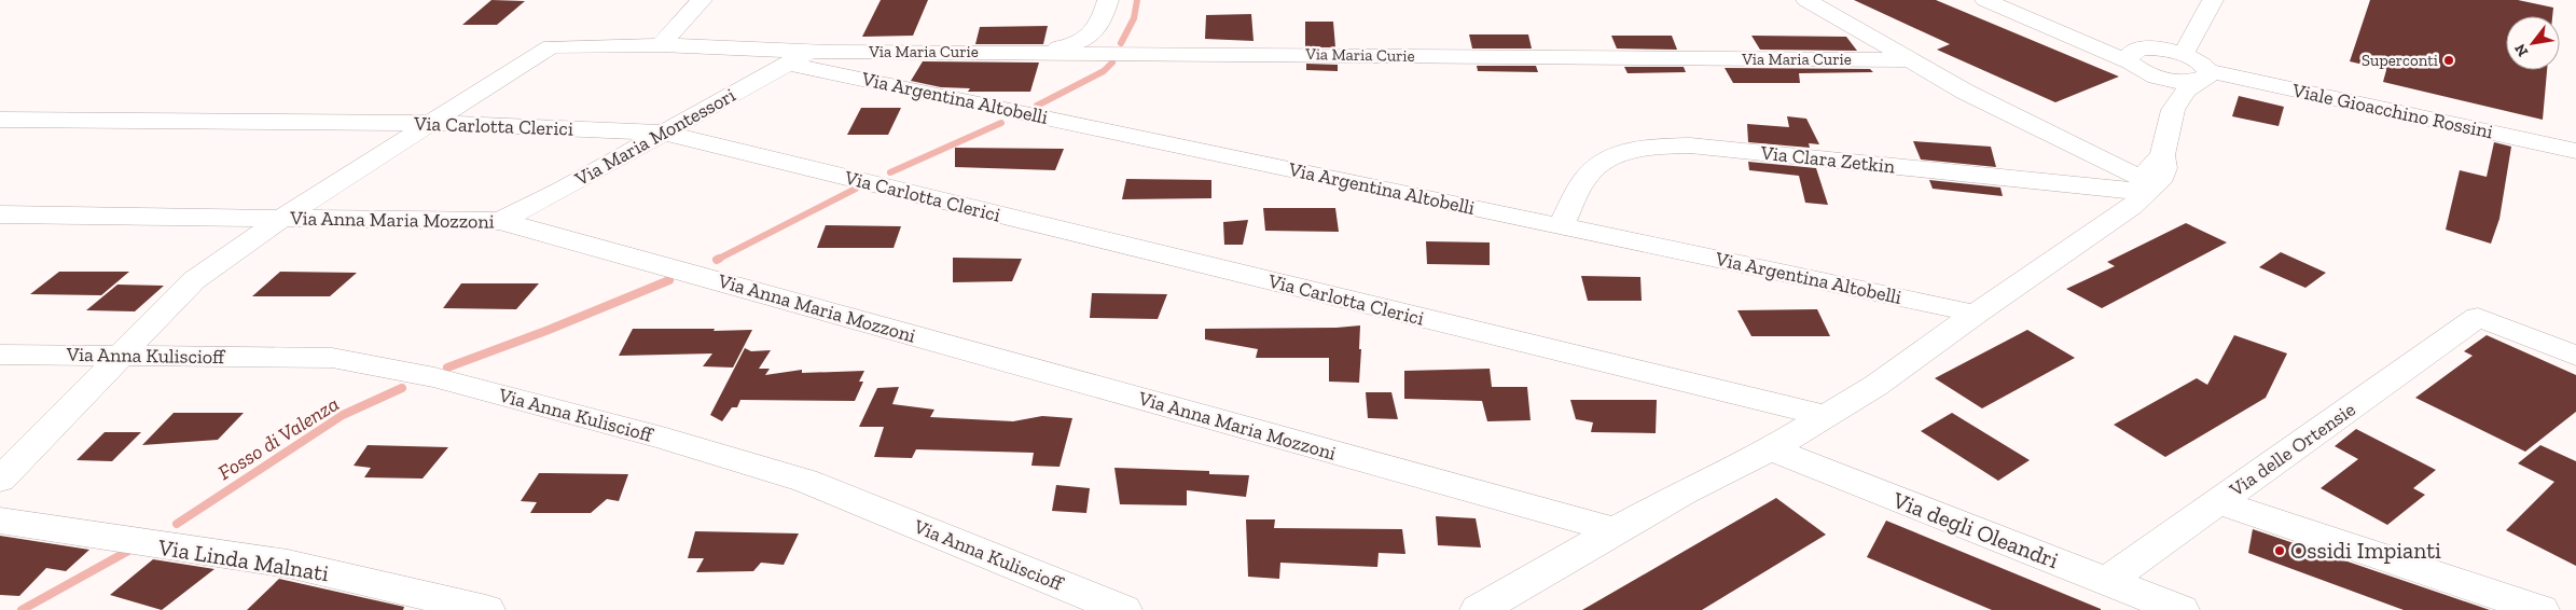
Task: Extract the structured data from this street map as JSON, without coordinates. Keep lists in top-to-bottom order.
{
  "streets": {
    "street": [
      "Via Maria Curie",
      "Via Argentina Altobelli",
      "Viale Gioacchino Rossini",
      "Via Carlotta Clerici",
      "Via Maria Montessori",
      "Via Clara Zetkin",
      "Via Anna Maria Mozzoni",
      "Via Anna Kuliscioff",
      "Via delle Ortensie",
      "Via degli Oleandri",
      "Via Linda Malnati"
    ]
  },
  "crossings": [
    ["Via Maria Curie", "Via Argentina Altobelli"],
    ["Via Maria Curie", "Via Maria Montessori"],
    ["Via Maria Curie", "Via Clara Zetkin"],
    ["Via Argentina Altobelli", "Via Maria Montessori"],
    ["Via Argentina Altobelli", "Via Clara Zetkin"],
    ["Via Carlotta Clerici", "Via Maria Montessori"],
    ["Via Maria Montessori", "Via Anna Maria Mozzoni"],
    ["Via delle Ortensie", "Via degli Oleandri"]
  ],
  "water": ["Fosso di Valenza"],
  "places": ["Superconti", "Ossidi Impianti"],
  "north": "bottom left"
}
